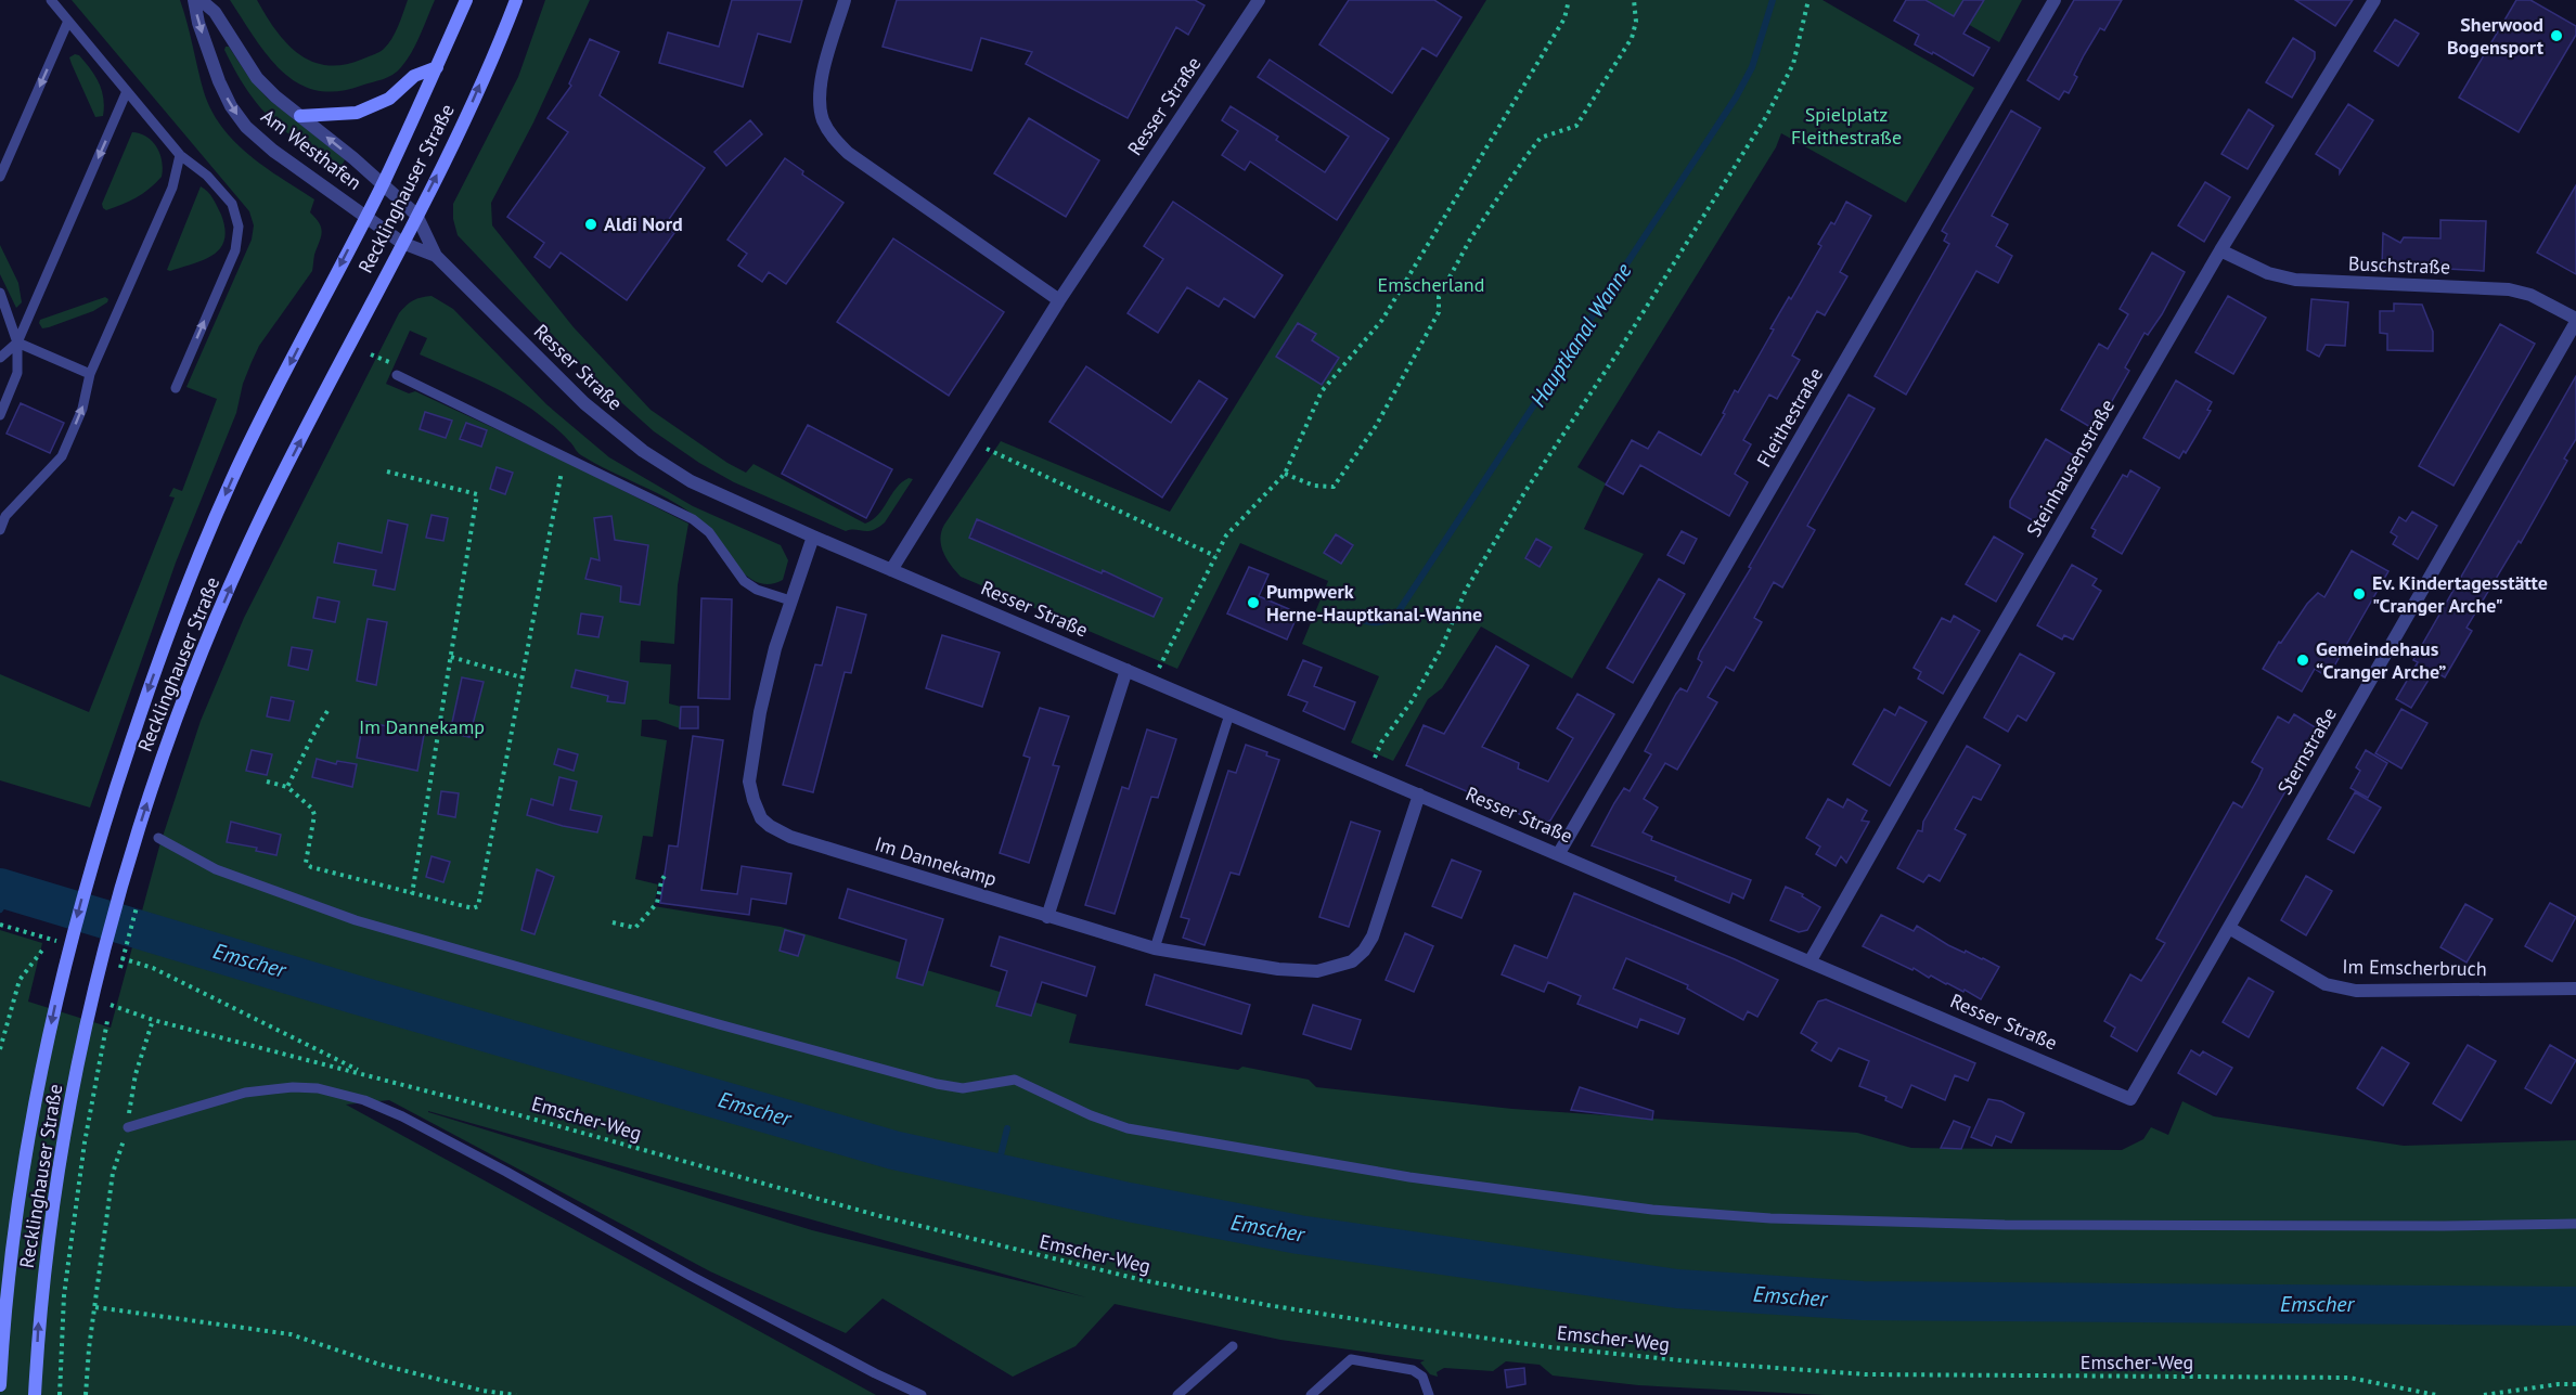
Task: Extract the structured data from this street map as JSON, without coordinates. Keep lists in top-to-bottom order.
{
  "streets": {
    "main road": ["Recklinghauser Straße"],
    "street": [
      "Resser Straße",
      "Am Westhafen",
      "Buschstraße",
      "Fleithestraße",
      "Steinhausenstraße",
      "Sternstraße",
      "Im Dannekamp",
      "Im Emscherbruch"
    ],
    "path": ["Emscher-Weg"]
  },
  "crossings": [
    ["Resser Straße", "Am Westhafen"],
    ["Resser Straße", "Recklinghauser Straße"],
    ["Resser Straße", "Fleithestraße"],
    ["Resser Straße", "Steinhausenstraße"],
    ["Resser Straße", "Sternstraße"],
    ["Resser Straße", "Im Dannekamp"],
    ["Am Westhafen", "Recklinghauser Straße"],
    ["Buschstraße", "Steinhausenstraße"],
    ["Buschstraße", "Sternstraße"],
    ["Sternstraße", "Im Emscherbruch"]
  ],
  "water": ["Hauptkanal Wanne", "Emscher"],
  "parks": ["Spielplatz Fleithestraße", "Emscherland", "Im Dannekamp"],
  "places": [
    "Sherwood Bogensport",
    "Aldi Nord",
    "Ev. Kindertagesstätte \"Cranger Arche\"",
    "Pumpwerk Herne-Hauptkanal-Wanne",
    "Gemeindehaus “Cranger Arche”"
  ]
}
